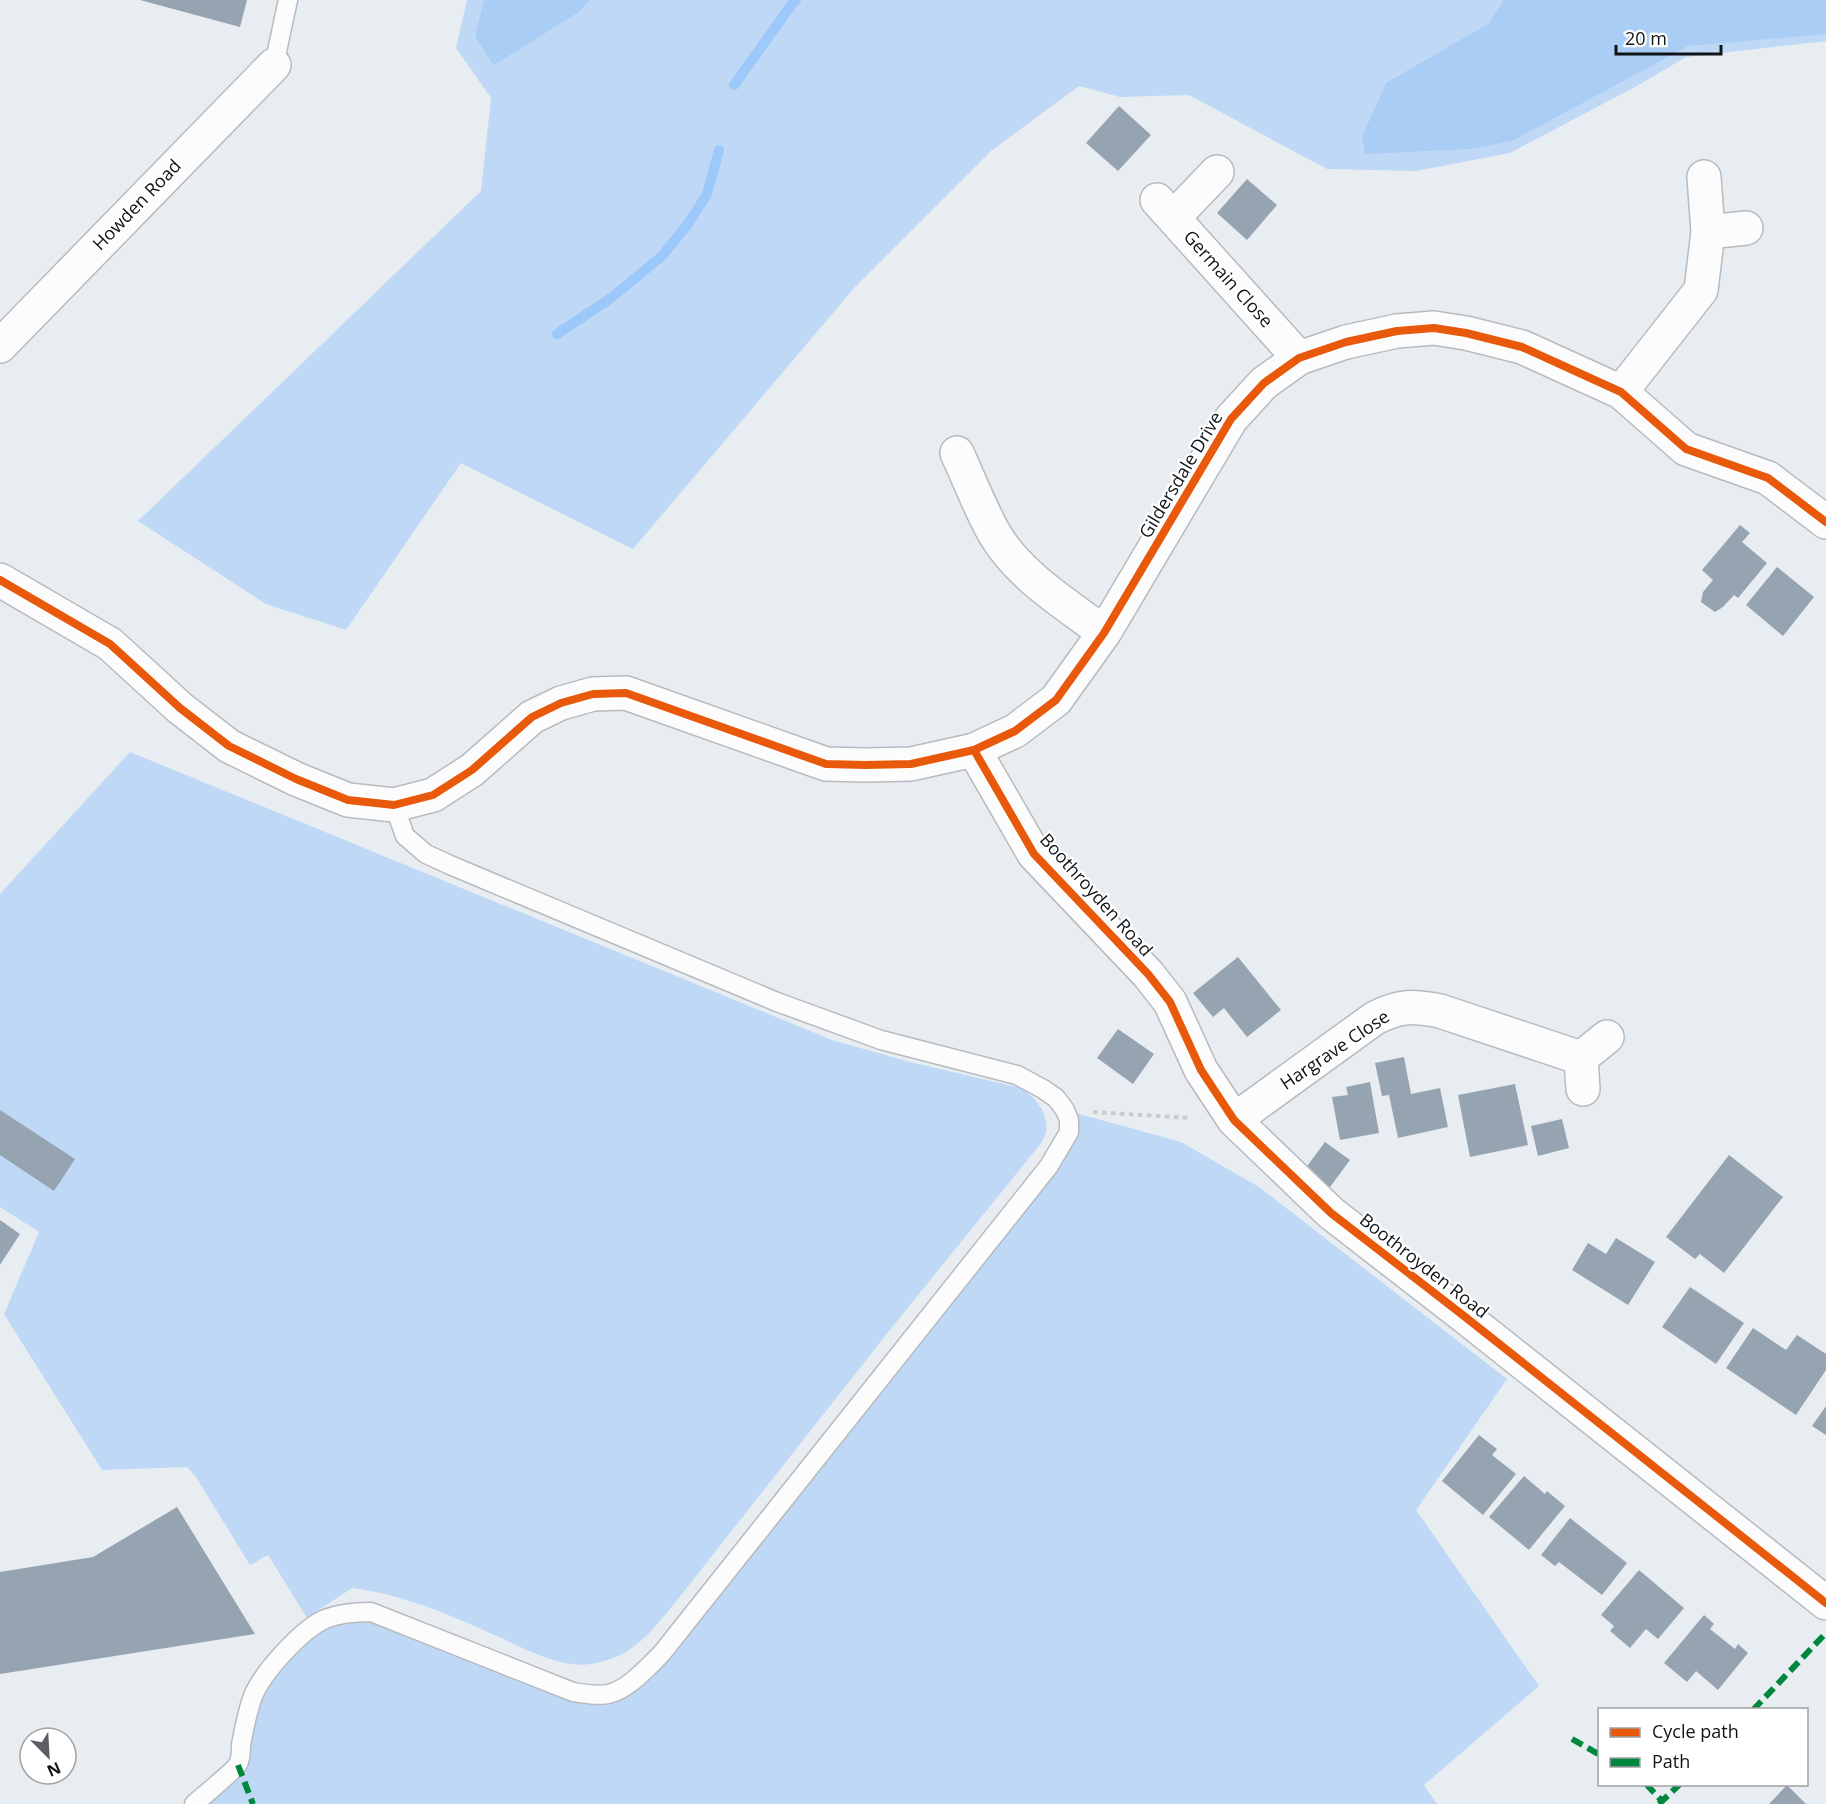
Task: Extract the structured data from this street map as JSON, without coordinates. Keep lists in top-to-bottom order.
{
  "streets": {
    "street": [
      "Howden Road",
      "Germain Close",
      "Gildersdale Drive",
      "Boothroyden Road",
      "Hargrave Close"
    ]
  },
  "crossings": [
    ["Germain Close", "Gildersdale Drive"],
    ["Gildersdale Drive", "Boothroyden Road"],
    ["Boothroyden Road", "Hargrave Close"]
  ],
  "legend": ["Cycle path", "Path"],
  "scale_bar": "20 m",
  "north": "bottom right"
}
